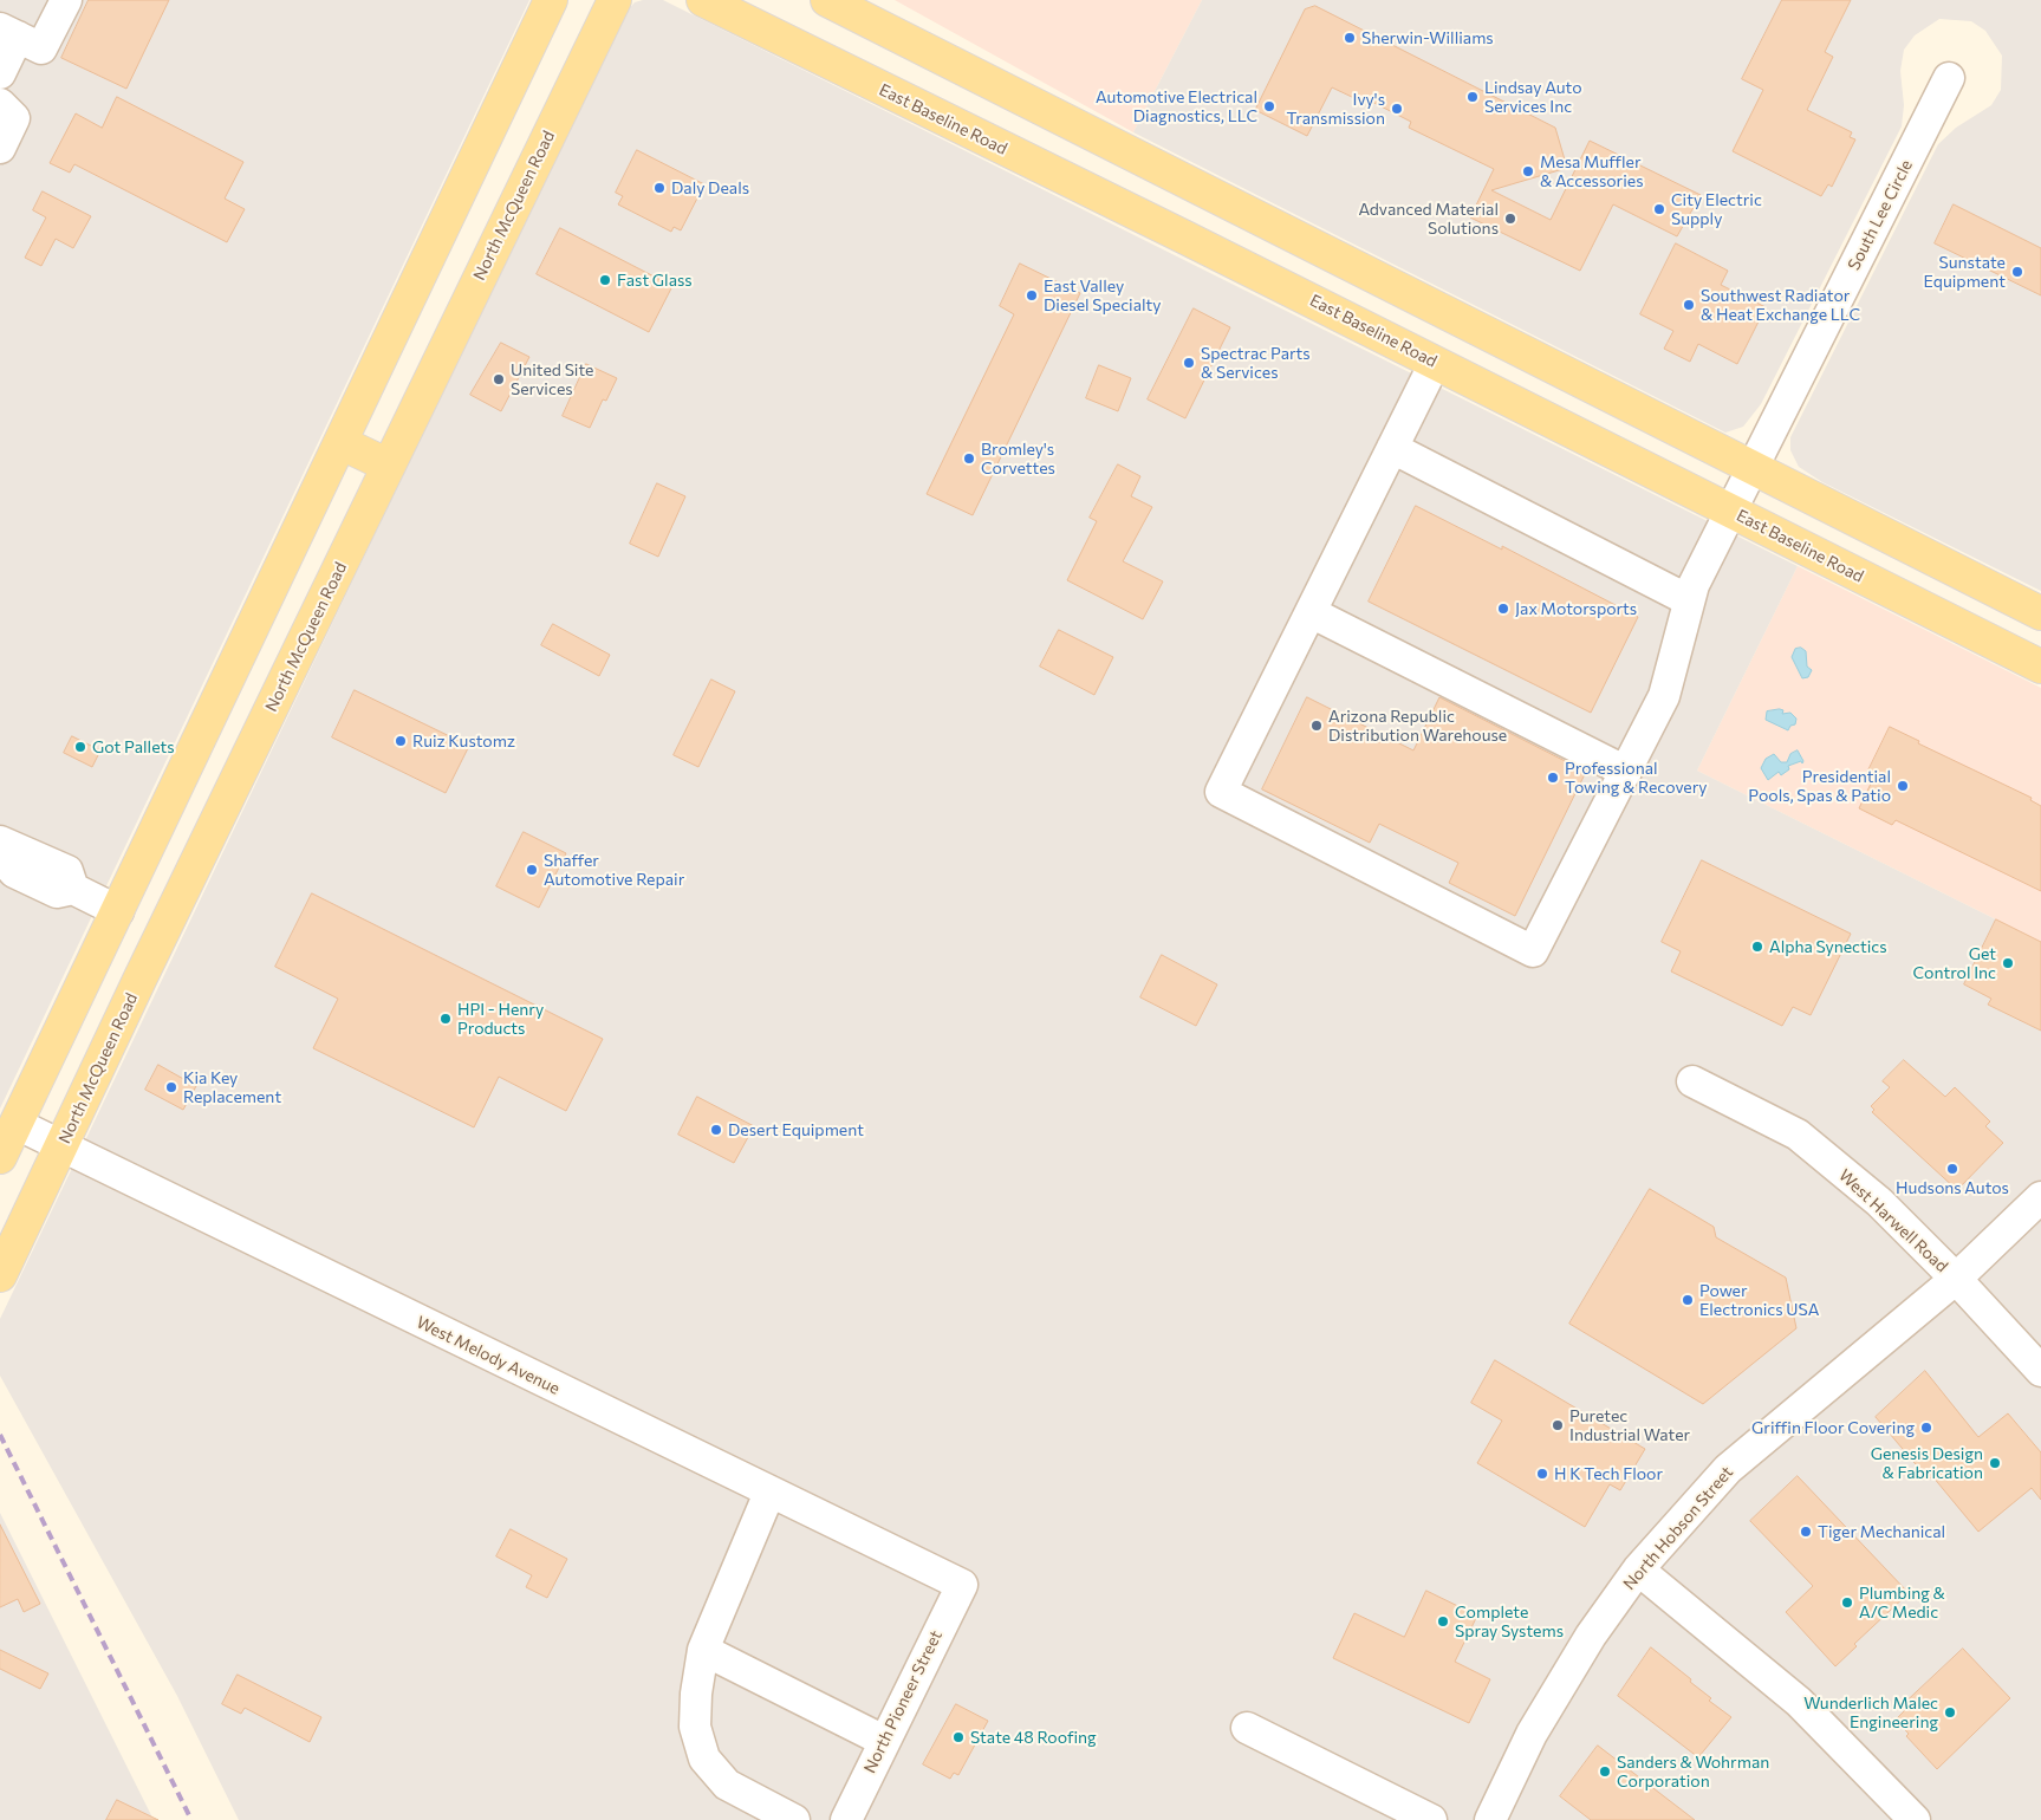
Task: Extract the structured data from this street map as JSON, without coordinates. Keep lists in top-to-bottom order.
{
  "streets": {
    "main road": ["East Baseline Road", "North McQueen Road"],
    "street": [
      "South Lee Circle",
      "West Harwell Road",
      "West Melody Avenue",
      "North Hobson Street",
      "North Pioneer Street"
    ]
  },
  "crossings": [
    ["East Baseline Road", "South Lee Circle"],
    ["North McQueen Road", "West Melody Avenue"],
    ["West Harwell Road", "North Hobson Street"],
    ["West Melody Avenue", "North Pioneer Street"]
  ],
  "places": [
    "Sherwin-Williams",
    "Lindsay Auto Services Inc",
    "Automotive Electrical Diagnostics, LLC",
    "Ivy's Transmission",
    "Mesa Muffler & Accessories",
    "Daly Deals",
    "City Electric Supply",
    "Advanced Material Solutions",
    "Sunstate Equipment",
    "Fast Glass",
    "East Valley Diesel Specialty",
    "Southwest Radiator & Heat Exchange LLC",
    "Spectrac Parts & Services",
    "United Site Services",
    "Bromley's Corvettes",
    "Jax Motorsports",
    "Arizona Republic Distribution Warehouse",
    "Ruiz Kustomz",
    "Got Pallets",
    "Professional Towing & Recovery",
    "Presidential Pools, Spas & Patio",
    "Shaffer Automotive Repair",
    "Alpha Synectics",
    "Get Control Inc",
    "HPI - Henry Products",
    "Kia Key Replacement",
    "Desert Equipment",
    "Hudsons Autos",
    "Power Electronics USA",
    "Puretec Industrial Water",
    "Griffin Floor Covering",
    "Genesis Design & Fabrication",
    "H K Tech Floor",
    "Tiger Mechanical",
    "Plumbing & A/C Medic",
    "Complete Spray Systems",
    "Wunderlich Malec Engineering",
    "State 48 Roofing",
    "Sanders & Wohrman Corporation"
  ]
}
